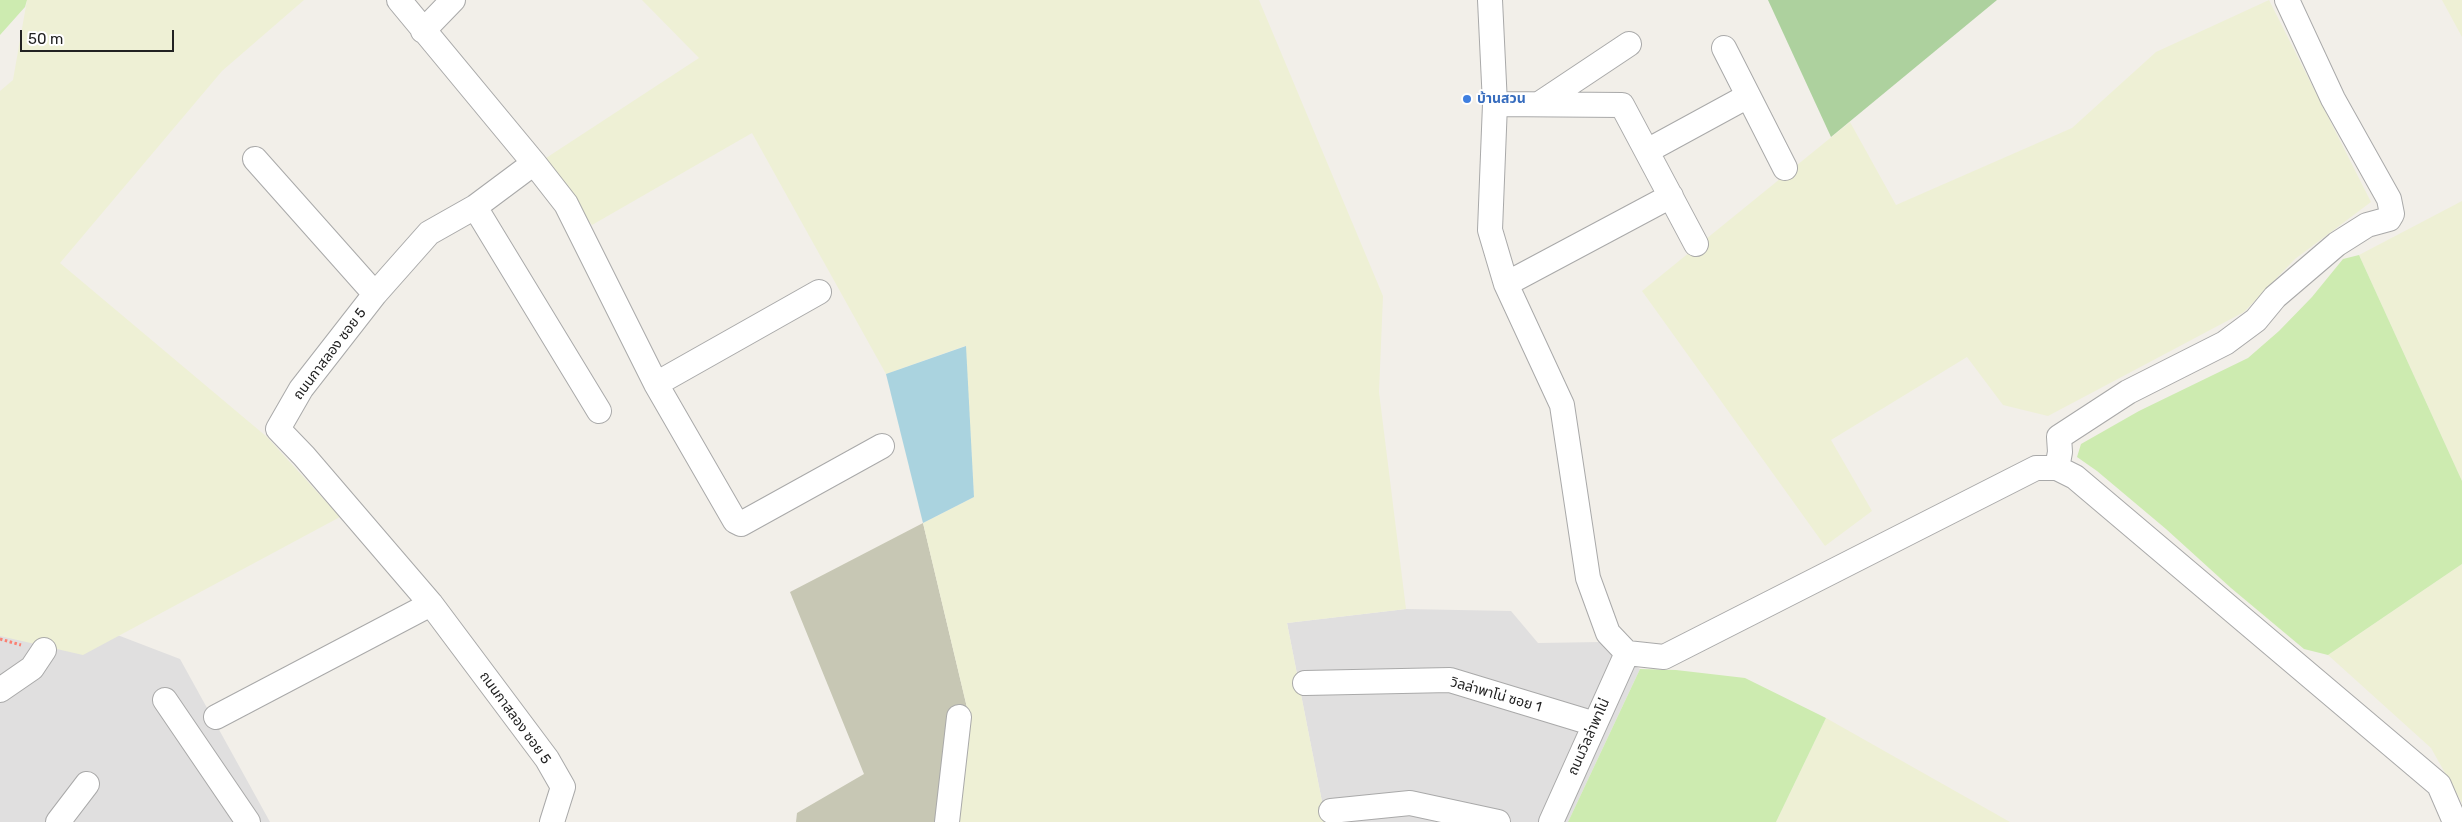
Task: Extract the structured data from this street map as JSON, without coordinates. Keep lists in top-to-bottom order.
{
  "streets": {
    "street": ["ถนนกาสลอง ซอย 5", "วิลล่าพาโน่ ซอย 1", "ถนนวิลล่าพาโน่"]
  },
  "crossings": [
    ["วิลล่าพาโน่ ซอย 1", "ถนนวิลล่าพาโน่"]
  ],
  "places": ["บ้านสวน"],
  "scale_bar": "50 m"
}
